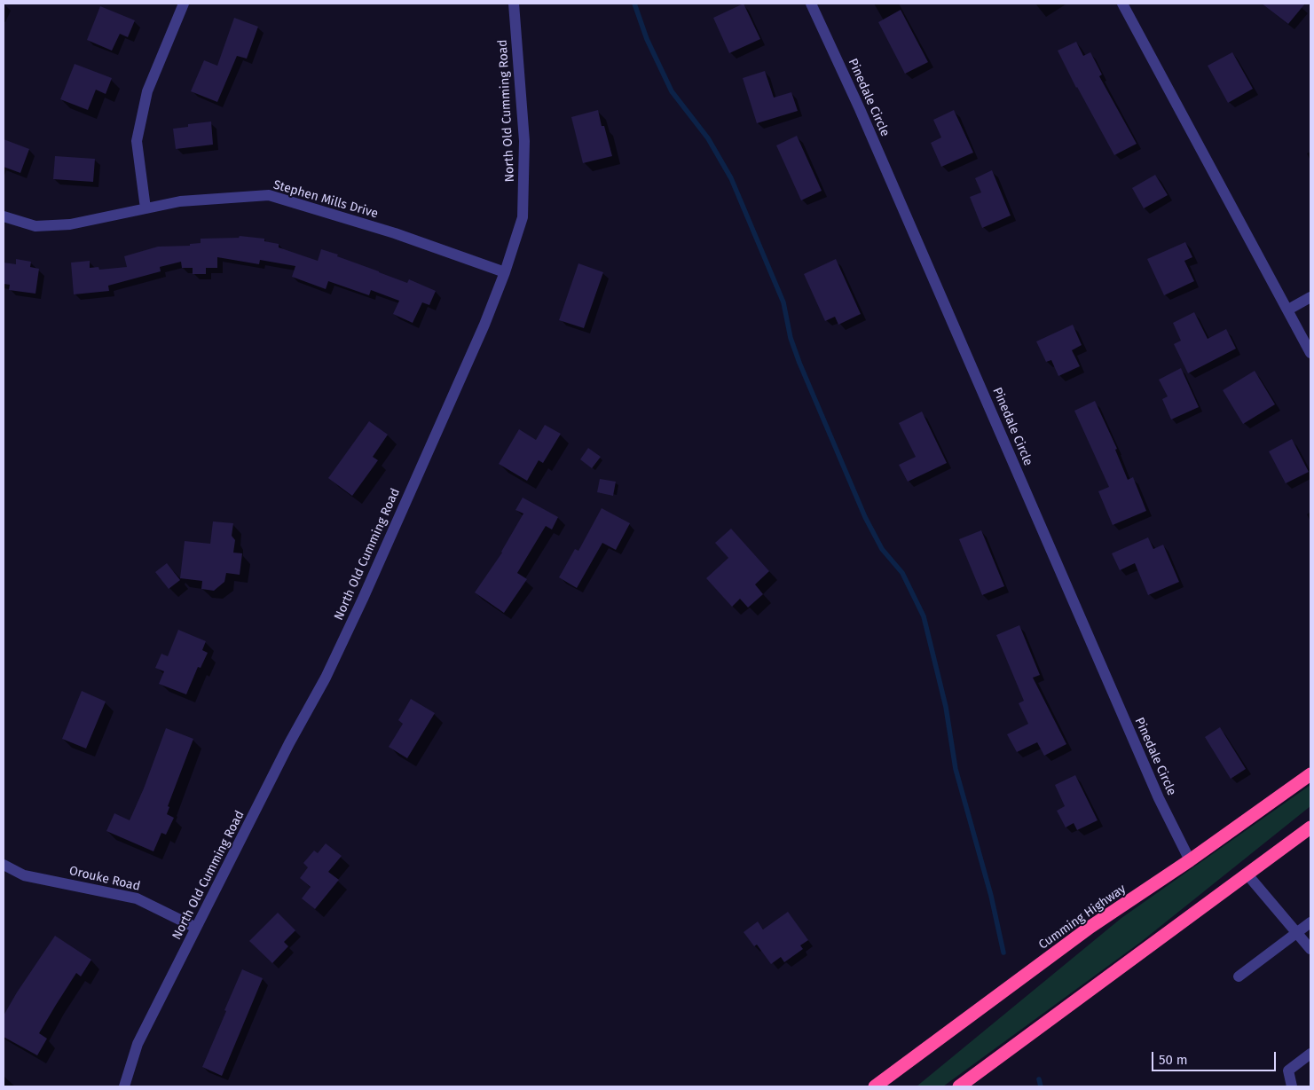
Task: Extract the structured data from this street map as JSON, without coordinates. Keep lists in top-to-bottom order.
{
  "streets": {
    "highway": ["Cumming Highway"],
    "street": [
      "Pinedale Circle",
      "North Old Cumming Road",
      "Stephen Mills Drive",
      "Orouke Road"
    ]
  },
  "crossings": [
    ["Pinedale Circle", "Cumming Highway"],
    ["North Old Cumming Road", "Stephen Mills Drive"],
    ["North Old Cumming Road", "Orouke Road"]
  ],
  "scale_bar": "50 m"
}
